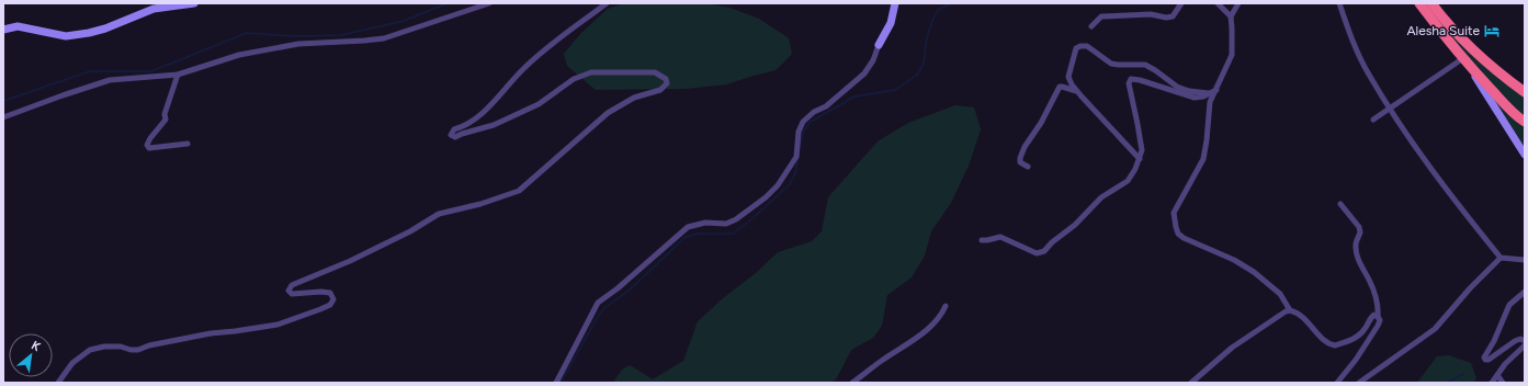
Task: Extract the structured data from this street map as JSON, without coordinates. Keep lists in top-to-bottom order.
{
  "places": {
    "hotel": ["Alesha Suite"]
  },
  "north": "top right"
}
